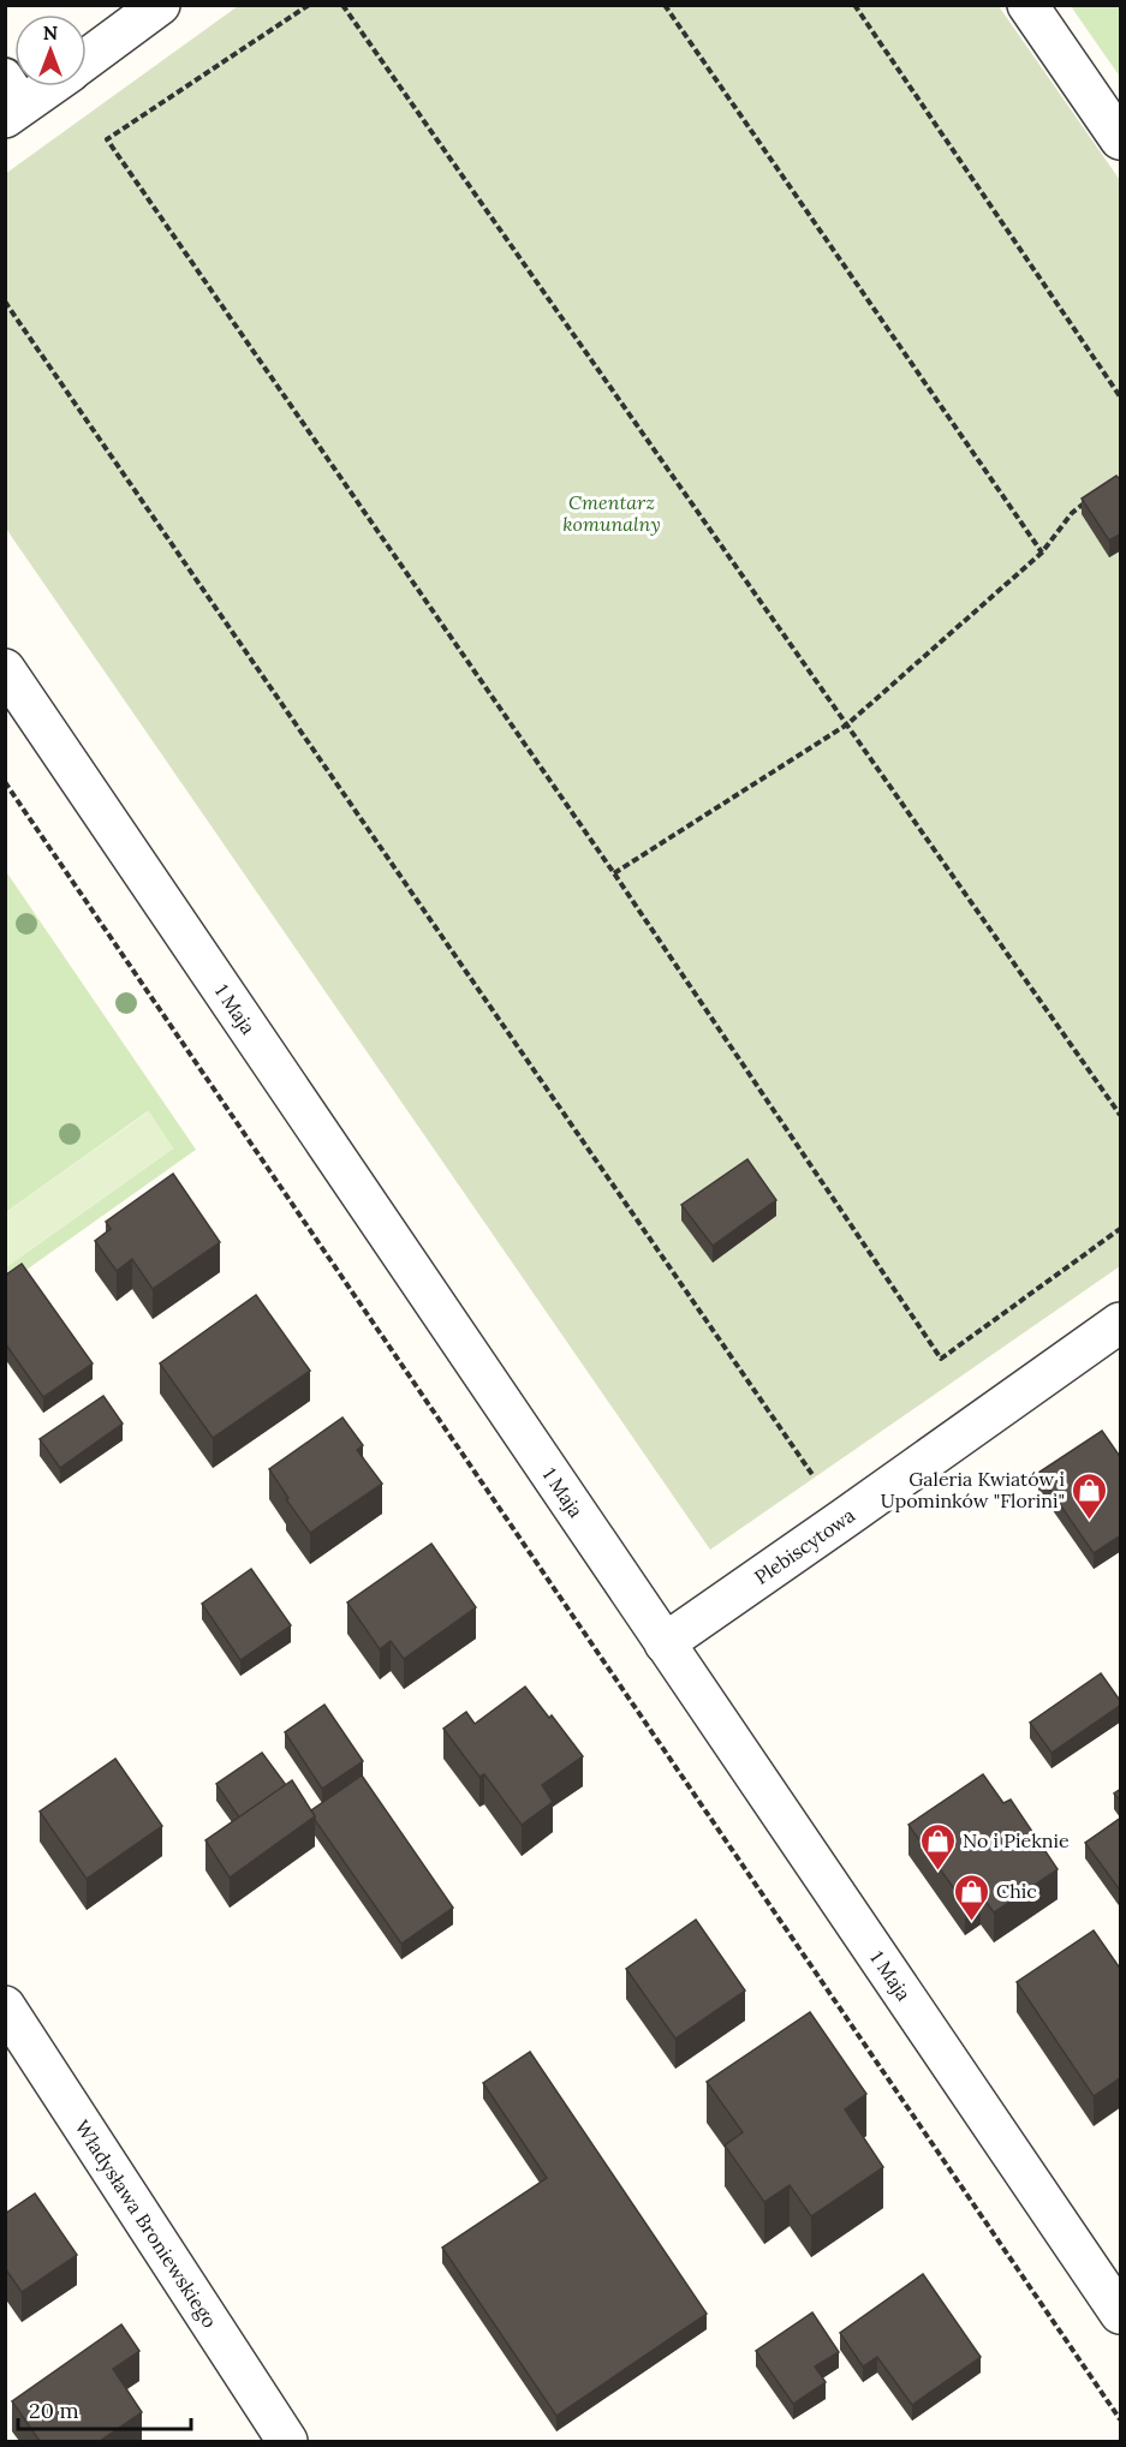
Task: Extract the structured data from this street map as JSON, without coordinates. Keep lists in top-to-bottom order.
{
  "streets": {
    "street": ["1 Maja", "Plebiscytowa", "Władysława Broniewskiego"]
  },
  "crossings": [
    ["1 Maja", "Plebiscytowa"]
  ],
  "parks": ["Cmentarz komunalny"],
  "places": {
    "shop": ["Galeria Kwiatów i Upominków \"Florini\"", "No i Pieknie", "Chic"]
  },
  "scale_bar": "20 m",
  "north": "top"
}
